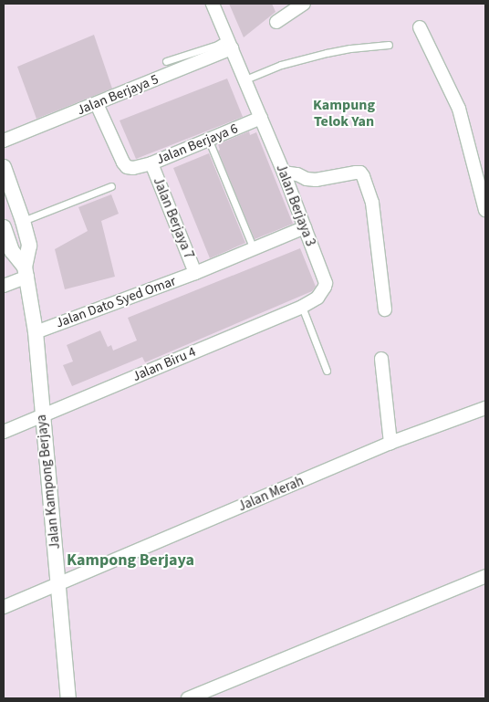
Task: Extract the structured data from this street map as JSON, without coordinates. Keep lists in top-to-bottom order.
{
  "streets": {
    "street": [
      "Jalan Berjaya 5",
      "Jalan Berjaya 6",
      "Jalan Berjaya 3",
      "Jalan Berjaya 7",
      "Jalan Dato Syed Omar",
      "Jalan Biru 4",
      "Jalan Kampong Berjaya",
      "Jalan Merah"
    ]
  },
  "crossings": [
    ["Jalan Berjaya 5", "Jalan Berjaya 6"],
    ["Jalan Berjaya 5", "Jalan Berjaya 3"],
    ["Jalan Berjaya 6", "Jalan Berjaya 3"],
    ["Jalan Berjaya 6", "Jalan Berjaya 7"],
    ["Jalan Berjaya 3", "Jalan Dato Syed Omar"],
    ["Jalan Berjaya 3", "Jalan Biru 4"],
    ["Jalan Berjaya 7", "Jalan Dato Syed Omar"],
    ["Jalan Dato Syed Omar", "Jalan Kampong Berjaya"],
    ["Jalan Biru 4", "Jalan Kampong Berjaya"],
    ["Jalan Kampong Berjaya", "Jalan Merah"]
  ],
  "districts": ["Kampung Telok Yan", "Kampong Berjaya"]
}
